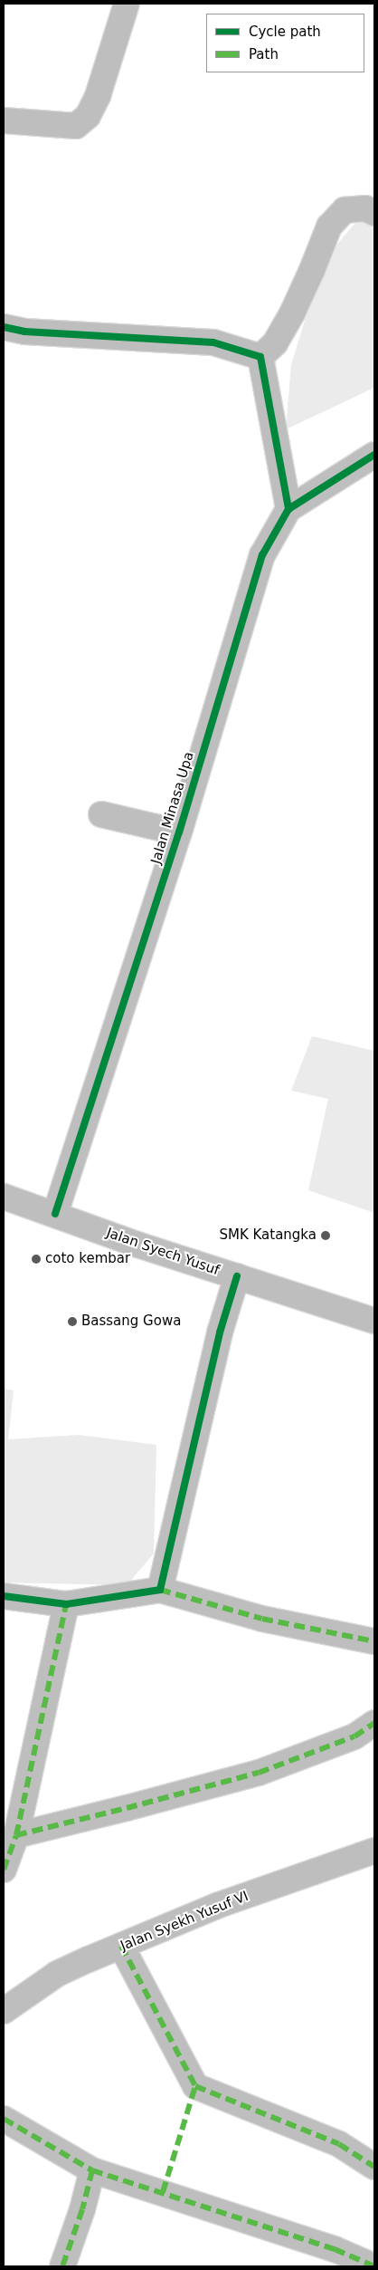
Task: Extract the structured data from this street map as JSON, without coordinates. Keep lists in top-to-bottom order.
{
  "streets": {
    "street": ["Jalan Minasa Upa", "Jalan Syech Yusuf", "Jalan Syekh Yusuf VI"]
  },
  "crossings": [
    ["Jalan Minasa Upa", "Jalan Syech Yusuf"]
  ],
  "places": ["SMK Katangka", "coto kembar", "Bassang Gowa"],
  "legend": ["Cycle path", "Path"]
}
